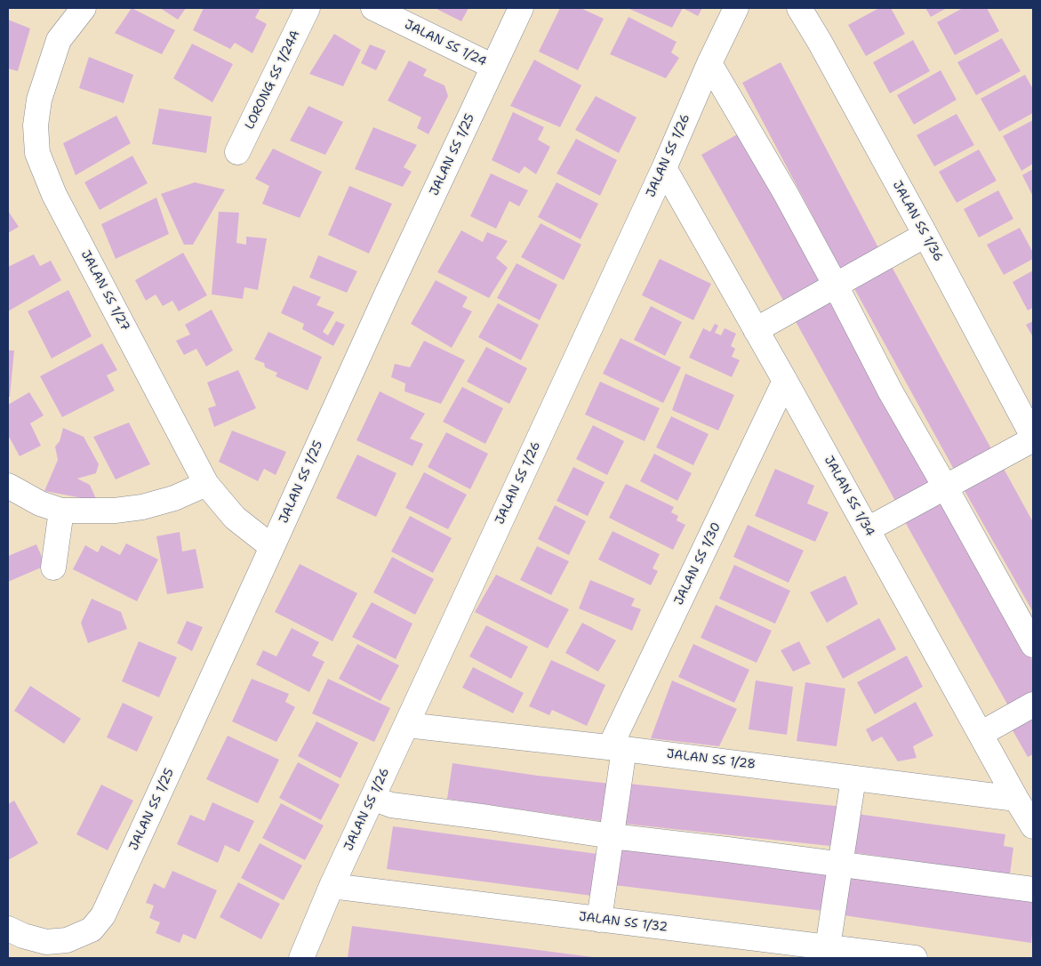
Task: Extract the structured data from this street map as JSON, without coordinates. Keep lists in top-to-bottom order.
{
  "streets": {
    "street": [
      "JALAN SS 1/24",
      "LORONG SS 1/24A",
      "JALAN SS 1/25",
      "JALAN SS 1/26",
      "JALAN SS 1/36",
      "JALAN SS 1/27",
      "JALAN SS 1/34",
      "JALAN SS 1/30",
      "JALAN SS 1/28",
      "JALAN SS 1/32"
    ]
  },
  "crossings": [
    ["JALAN SS 1/24", "JALAN SS 1/25"],
    ["JALAN SS 1/25", "JALAN SS 1/27"],
    ["JALAN SS 1/26", "JALAN SS 1/34"],
    ["JALAN SS 1/26", "JALAN SS 1/28"],
    ["JALAN SS 1/26", "JALAN SS 1/32"],
    ["JALAN SS 1/34", "JALAN SS 1/30"],
    ["JALAN SS 1/34", "JALAN SS 1/28"],
    ["JALAN SS 1/30", "JALAN SS 1/28"],
    ["JALAN SS 1/30", "JALAN SS 1/32"]
  ]
}
